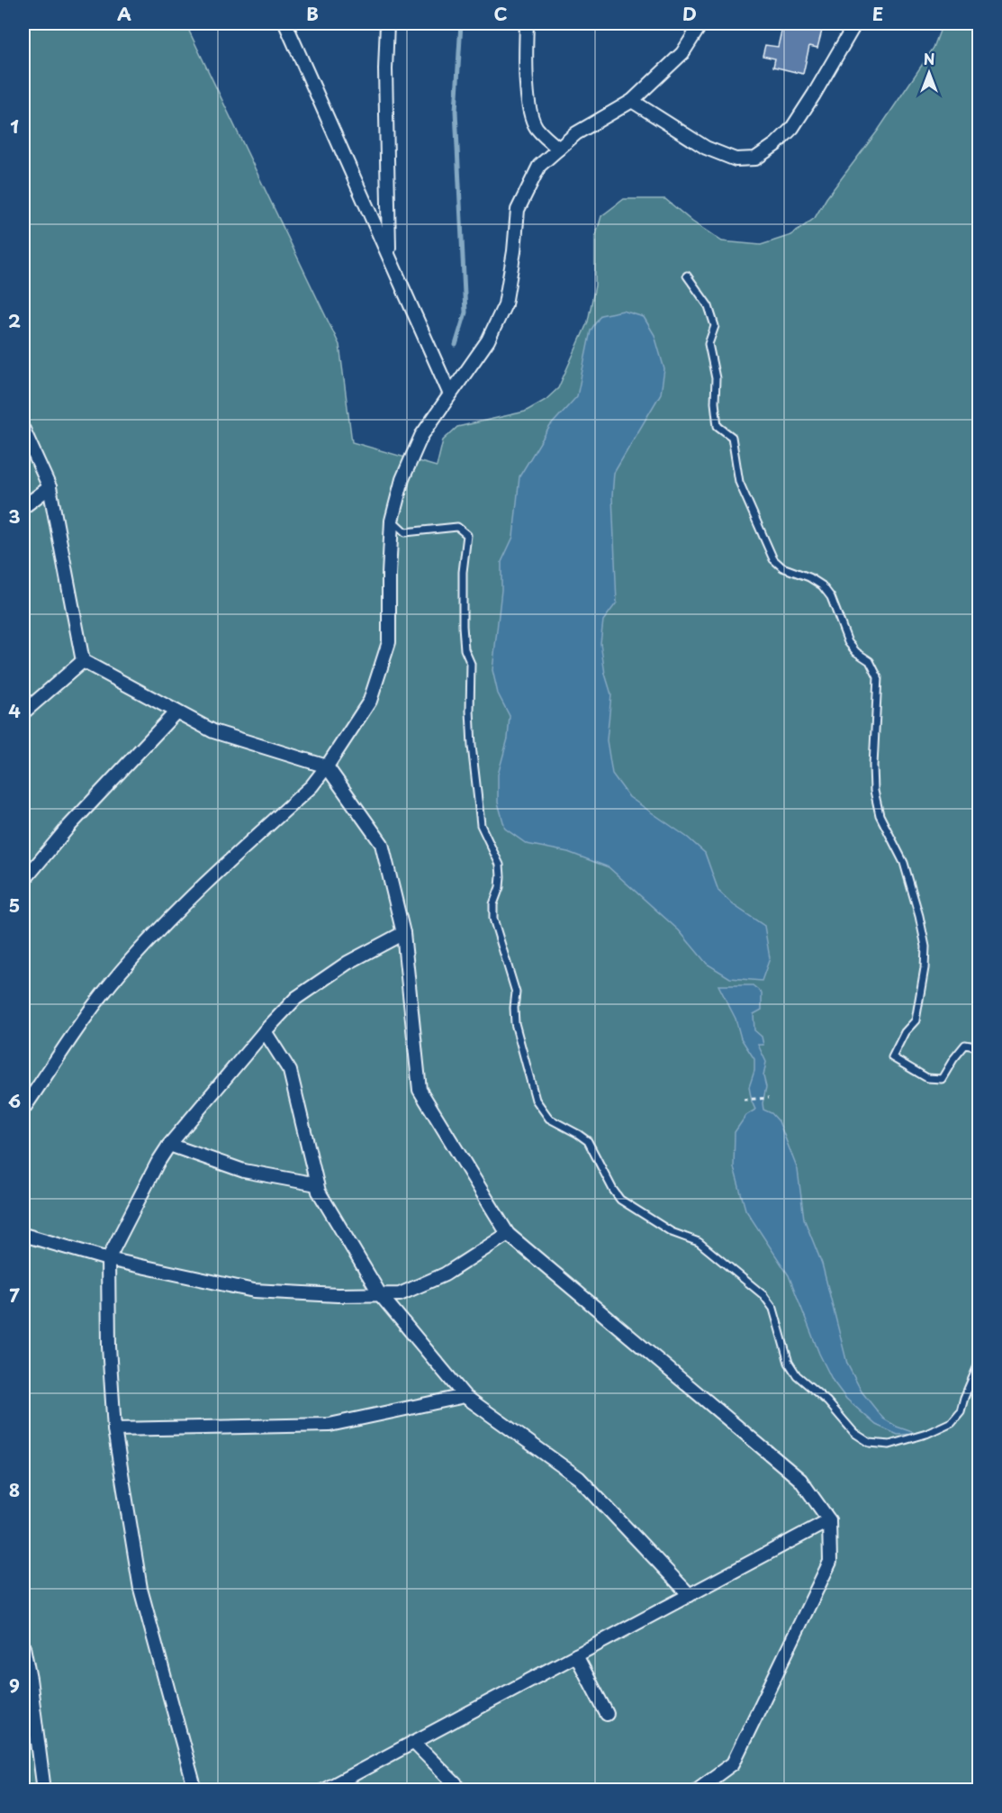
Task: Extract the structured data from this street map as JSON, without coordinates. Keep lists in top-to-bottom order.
{
  "north": "top",
  "grid": {
    "columns": [
      "A",
      "B",
      "C",
      "D",
      "E"
    ],
    "rows": [
      "1",
      "2",
      "3",
      "4",
      "5",
      "6",
      "7",
      "8",
      "9"
    ]
  }
}
